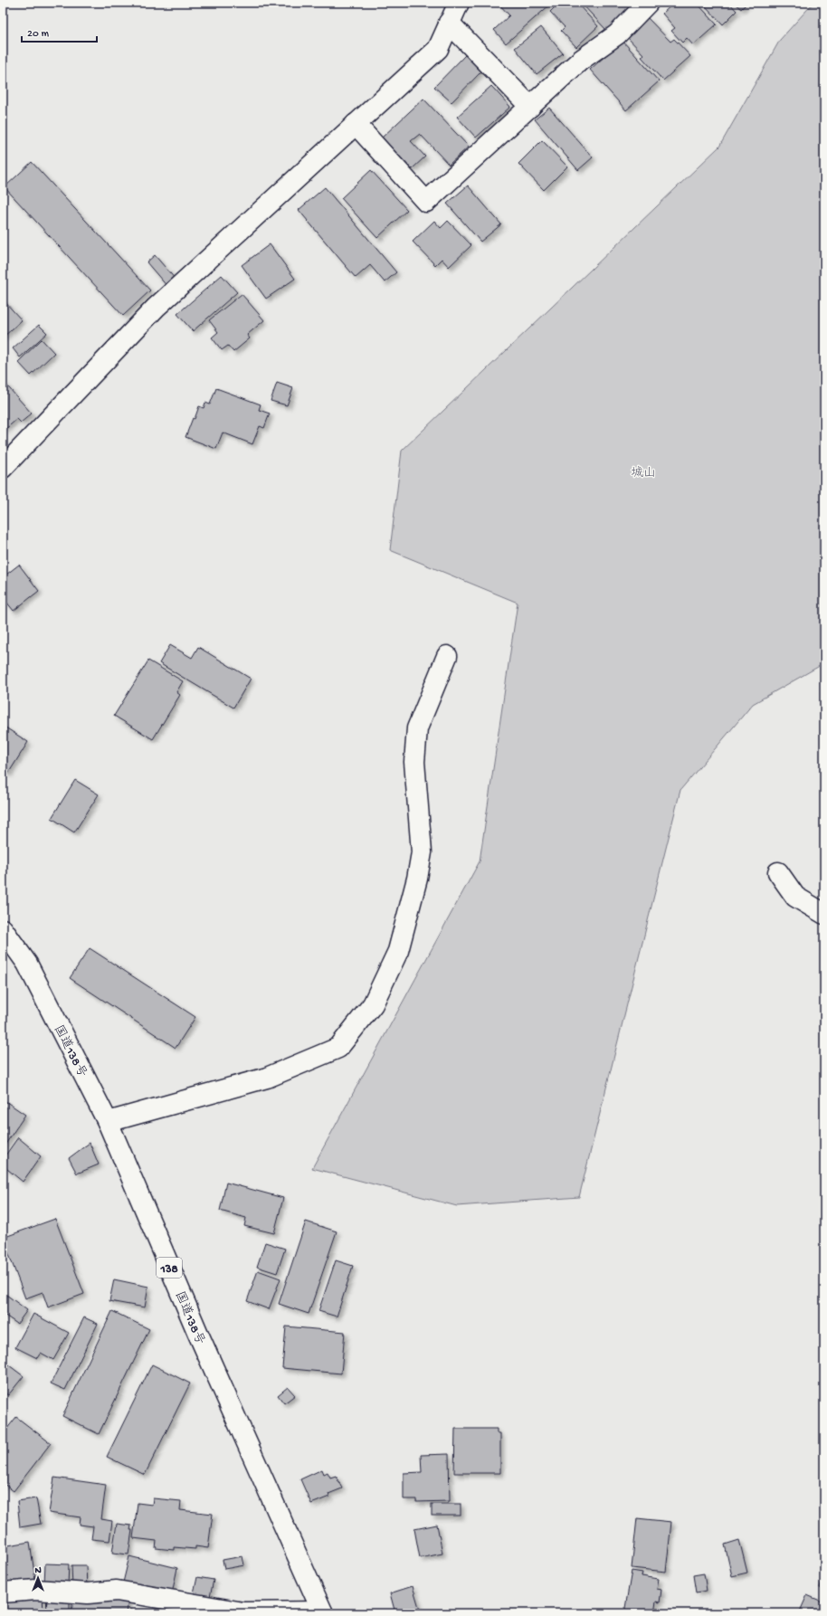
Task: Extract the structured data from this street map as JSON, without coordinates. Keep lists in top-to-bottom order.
{
  "streets": {
    "main road": ["国道138号", "138"]
  },
  "parks": ["城山"],
  "scale_bar": "20 m",
  "north": "top"
}
